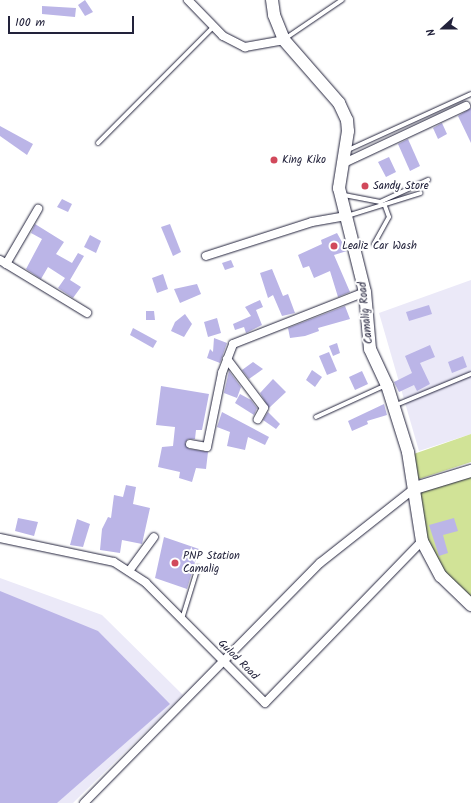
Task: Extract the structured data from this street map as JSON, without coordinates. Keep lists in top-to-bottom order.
{
  "streets": {
    "main road": ["Camalig Road"],
    "street": ["Gulod Road"]
  },
  "crossings": [
    ["Camalig Road", "Gulod Road"]
  ],
  "places": [
    "King Kiko",
    "Sandy Store",
    "Lealiz Car Wash",
    "PNP Station Camalig"
  ],
  "scale_bar": "100 m",
  "north": "left"
}
